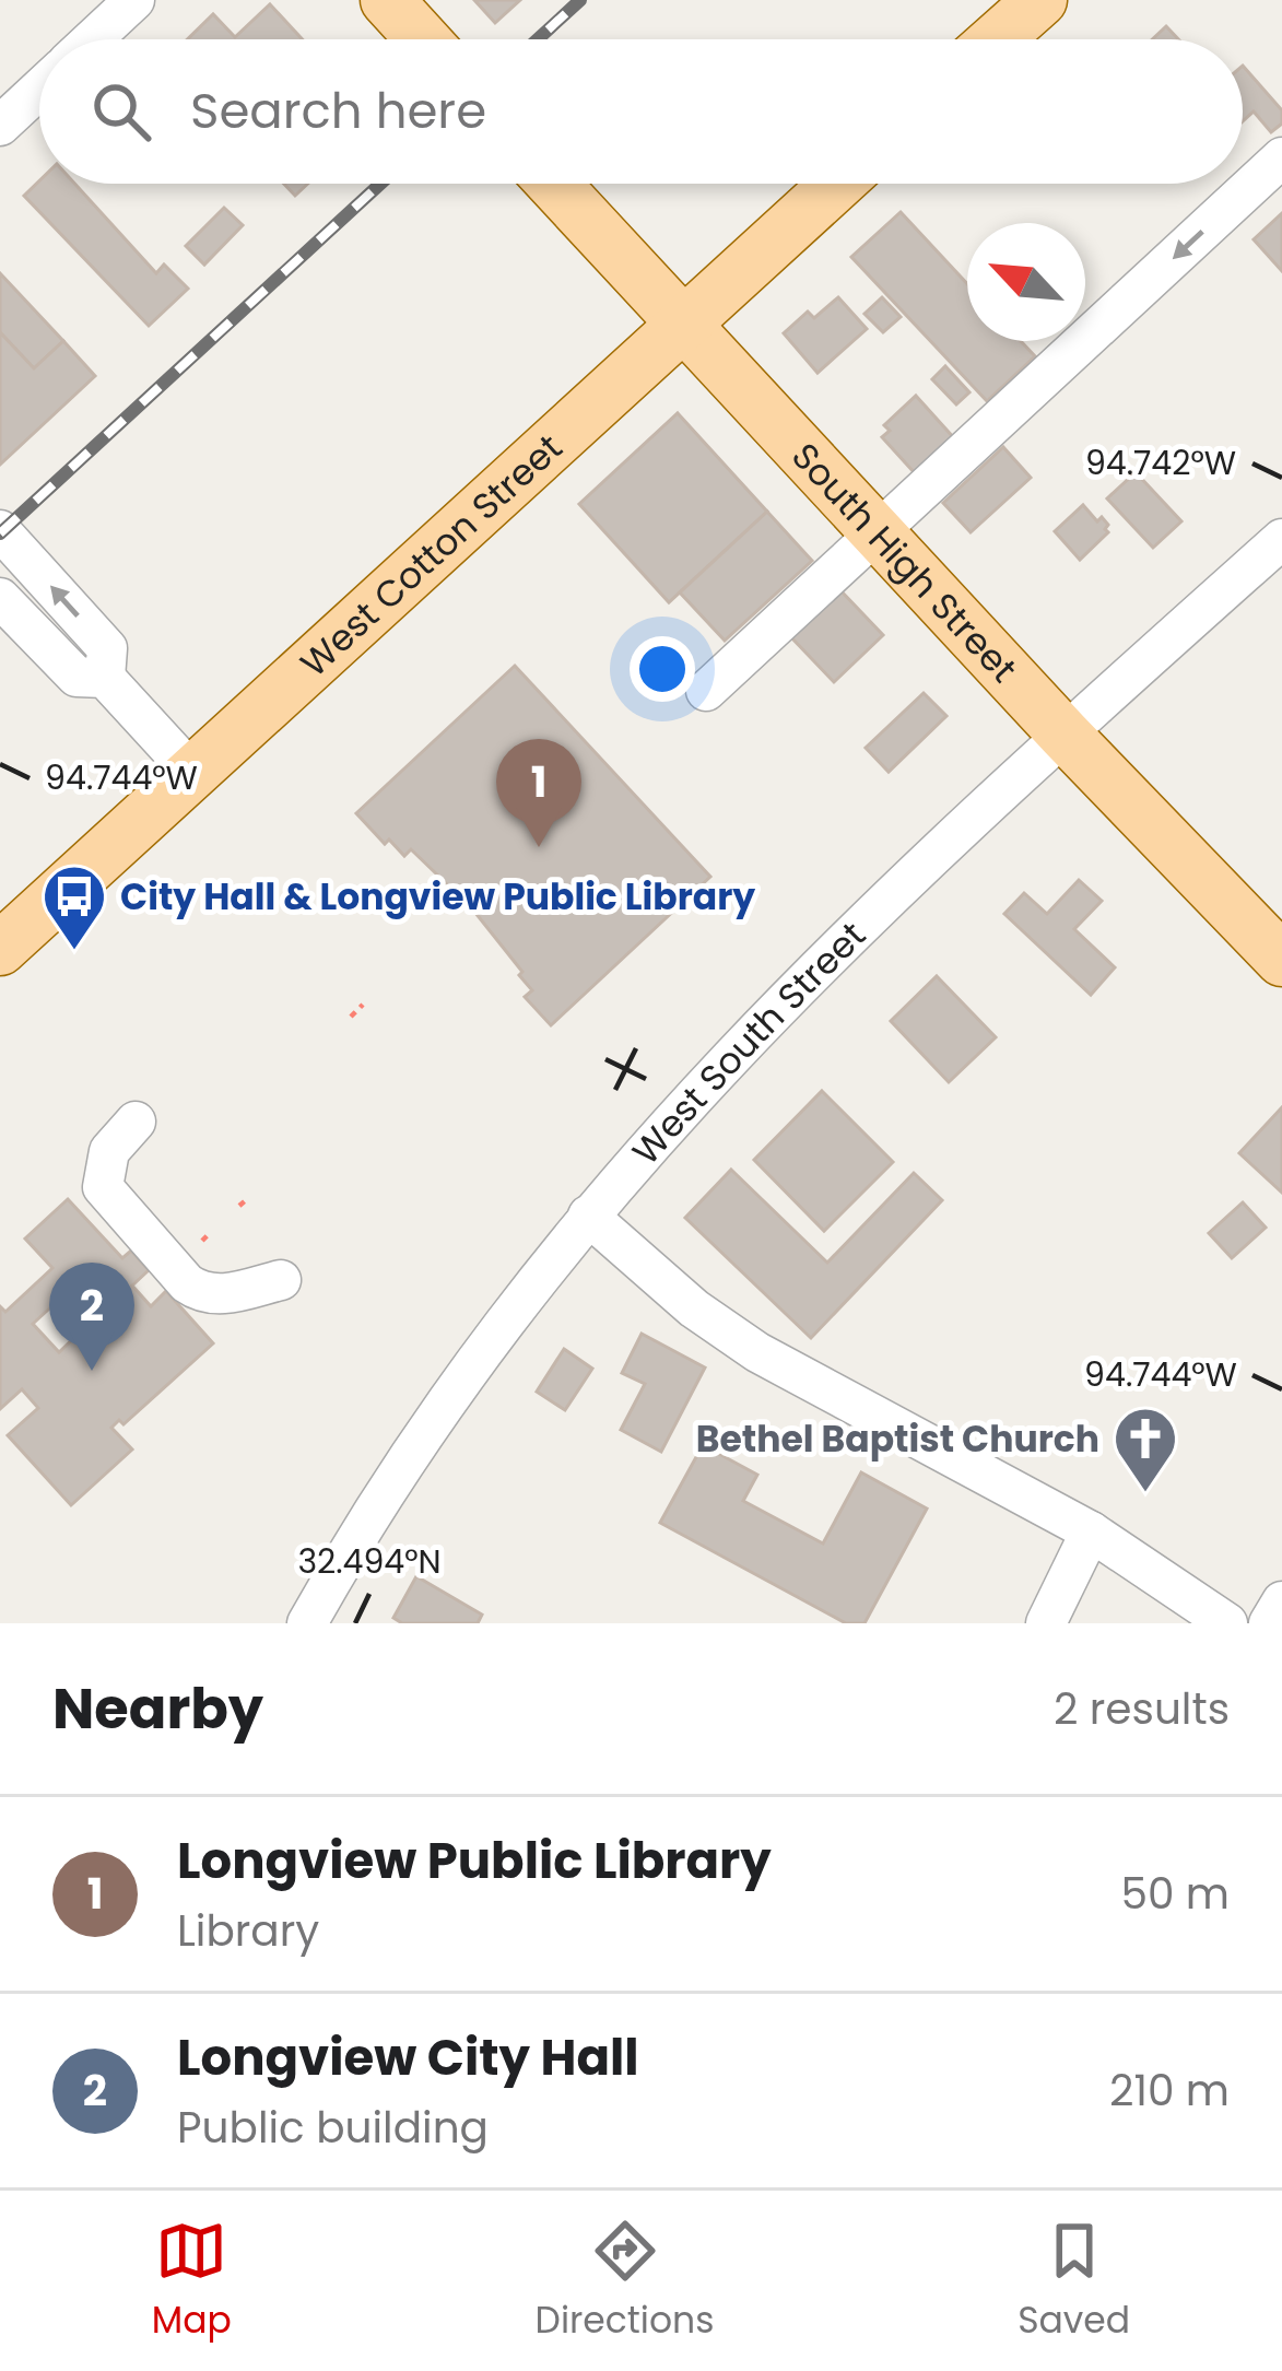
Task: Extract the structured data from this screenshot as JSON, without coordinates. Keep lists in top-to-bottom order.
{
  "streets": {
    "main road": ["West Cotton Street", "South High Street"],
    "street": ["West South Street"]
  },
  "crossings": [
    ["West Cotton Street", "South High Street"],
    ["South High Street", "West South Street"]
  ],
  "places": {
    "bus stop": ["City Hall & Longview Public Library"],
    "church": ["Bethel Baptist Church"]
  },
  "north": "top left",
  "page": {
    "search": "Search here",
    "pins": ["1", "2"],
    "heading": ["Nearby", "2 results"],
    "list": [
      {
        "mark": "1",
        "name": "Longview Public Library",
        "note": "Library",
        "value": "50 m"
      },
      {
        "mark": "2",
        "name": "Longview City Hall",
        "note": "Public building",
        "value": "210 m"
      }
    ],
    "nav": ["Map", "Directions", "Saved"]
  },
  "coordinates": ["94.742°W", "94.744°W", "32.494°N"]
}
